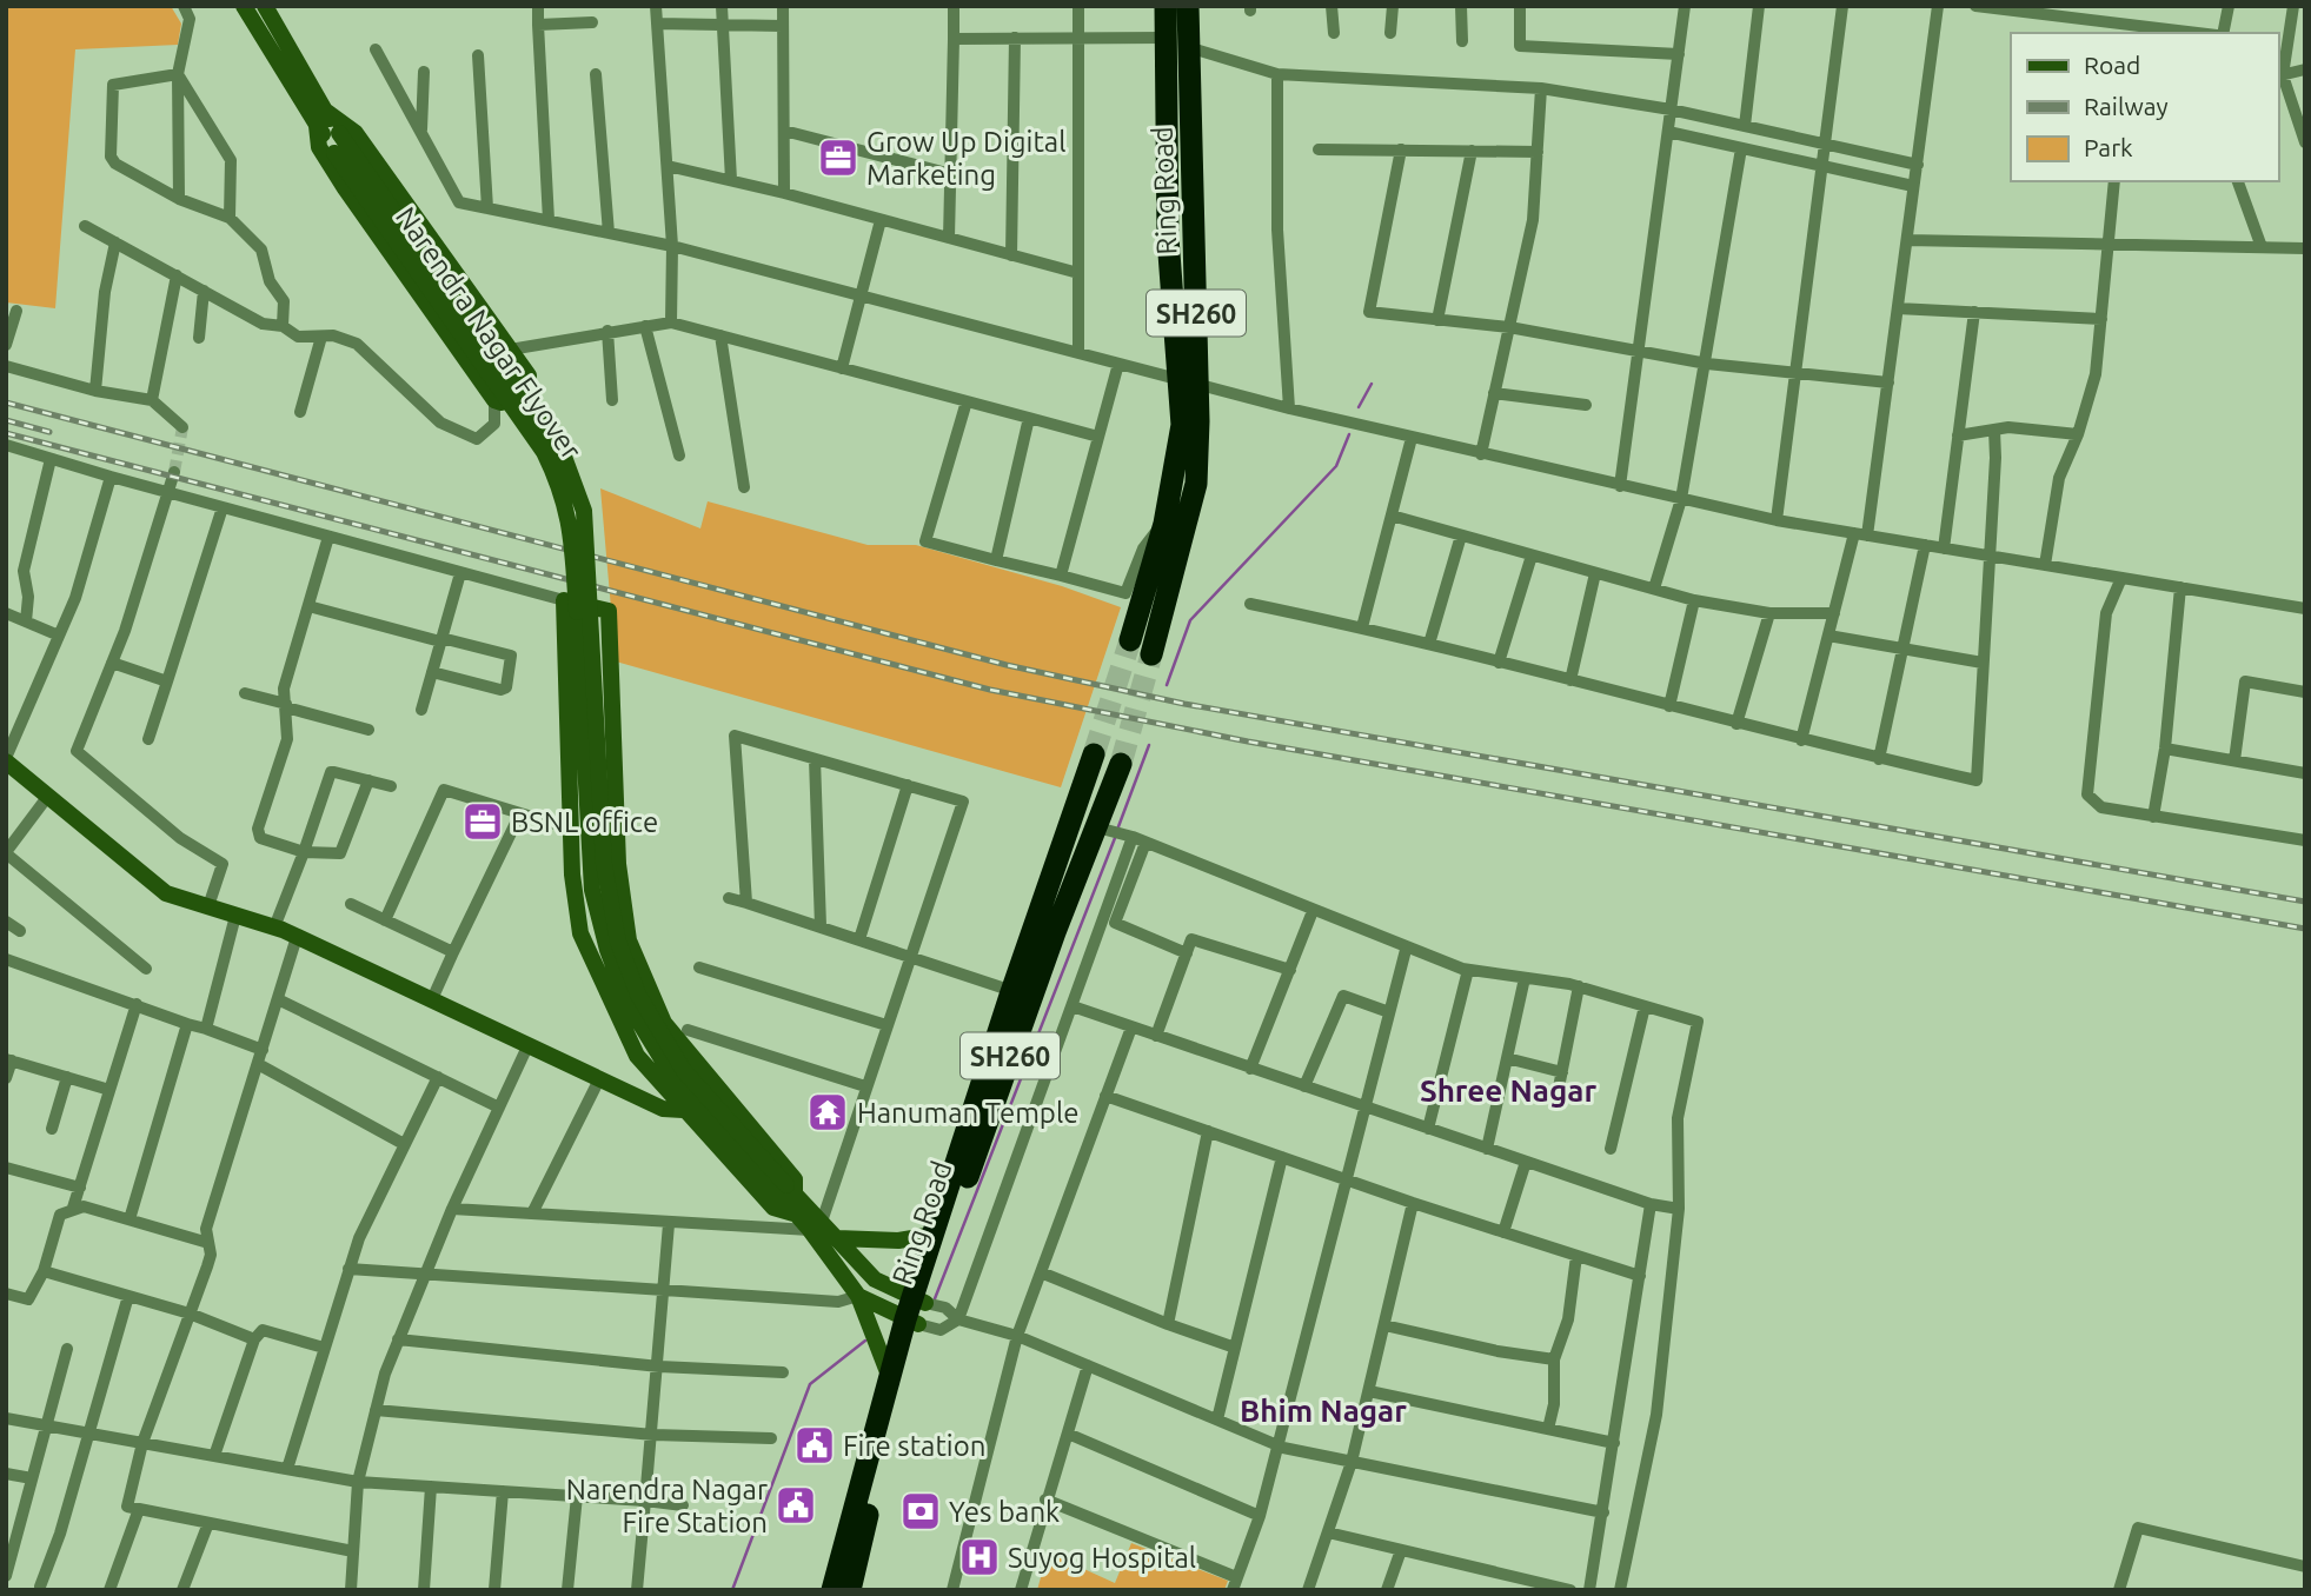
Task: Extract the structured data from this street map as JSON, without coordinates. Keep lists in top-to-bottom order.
{
  "streets": {
    "highway": ["Ring Road", "SH260"],
    "main road": ["Narendra Nagar Flyover"]
  },
  "crossings": [
    ["Ring Road", "SH260"]
  ],
  "districts": ["Shree Nagar", "Bhim Nagar"],
  "places": {
    "office": ["Grow Up Digital Marketing", "BSNL office"],
    "temple": ["Hanuman Temple"],
    "public building": ["Fire station", "Narendra Nagar Fire Station"],
    "bank": ["Yes bank"],
    "hospital": ["Suyog Hospital"]
  },
  "legend": ["Road", "Railway", "Park"]
}
